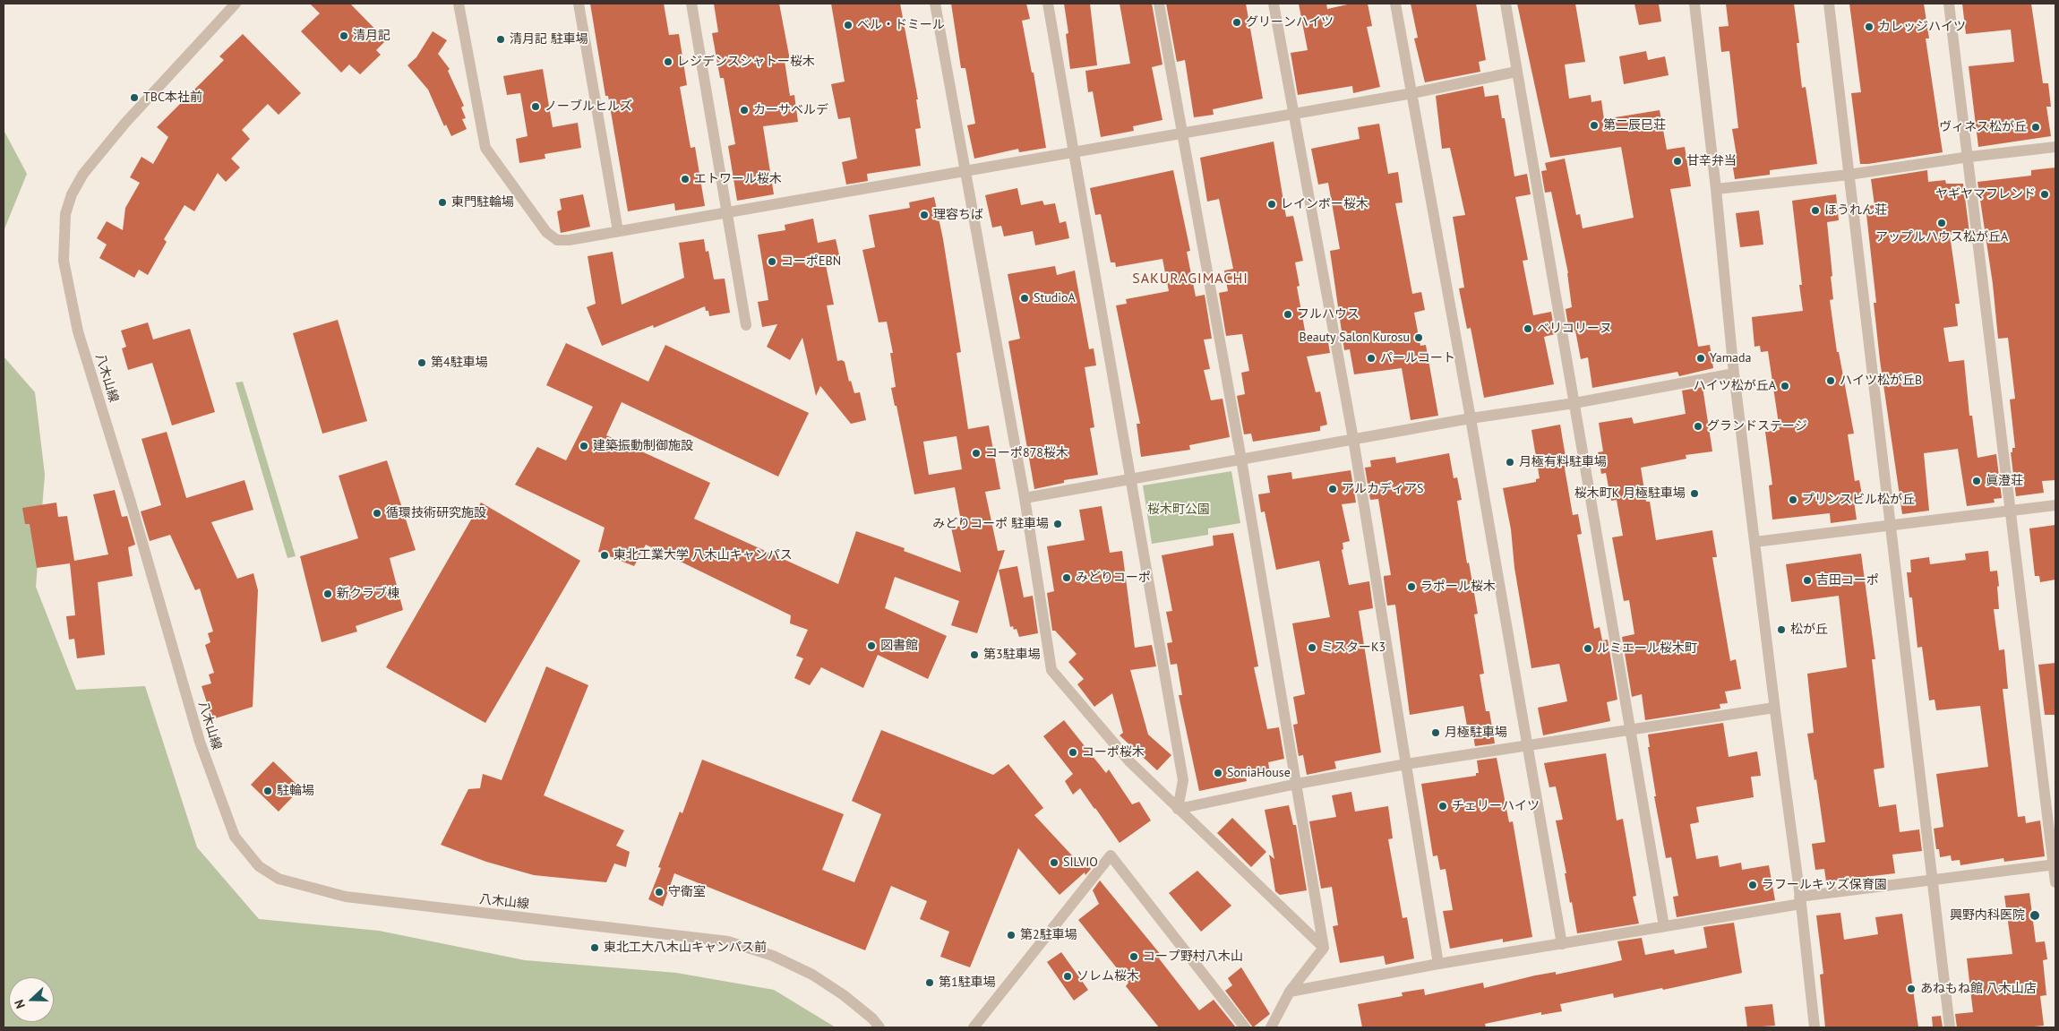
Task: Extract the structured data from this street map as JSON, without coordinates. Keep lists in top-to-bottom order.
{
  "streets": {
    "street": ["八木山線"]
  },
  "districts": ["SAKURAGIMACHI"],
  "parks": ["桜木町公園"],
  "places": [
    "グリーンハイツ",
    "ベル・ドミール",
    "カレッジハイツ",
    "清月記",
    "清月記 駐車場",
    "レジデンスシャトー桜木",
    "TBC本社前",
    "ノーブルヒルズ",
    "カーサベルデ",
    "第二辰巳荘",
    "ヴィネス松が丘",
    "甘辛弁当",
    "エトワール桜木",
    "ヤギヤマフレンド",
    "東門駐輪場",
    "レインボー桜木",
    "ほうれん荘",
    "理容ちば",
    "アップルハウス松が丘A",
    "コーポEBN",
    "StudioA",
    "フルハウス",
    "ベリコリーヌ",
    "Beauty Salon Kurosu",
    "パールコート",
    "Yamada",
    "第4駐車場",
    "ハイツ松が丘B",
    "ハイツ松が丘A",
    "グランドステージ",
    "建築振動制御施設",
    "コーポ878桜木",
    "月極有料駐車場",
    "眞澄荘",
    "アルカディアS",
    "桜木町K 月極駐車場",
    "プリンスビル松が丘",
    "循環技術研究施設",
    "みどりコーポ 駐車場",
    "東北工業大学 八木山キャンパス",
    "みどりコーポ",
    "吉田コーポ",
    "ラポール桜木",
    "新クラブ棟",
    "松が丘",
    "図書館",
    "ミスターK3",
    "ルミエール桜木町",
    "第3駐車場",
    "月極駐車場",
    "コーポ桜木",
    "SoniaHouse",
    "駐輪場",
    "チェリーハイツ",
    "SILVIO",
    "ラフールキッズ保育園",
    "守衛室",
    "興野内科医院",
    "第2駐車場",
    "東北工大八木山キャンパス前",
    "コープ野村八木山",
    "ソレム桜木",
    "第1駐車場",
    "あねもね館 八木山店"
  ],
  "north": "left"
}
